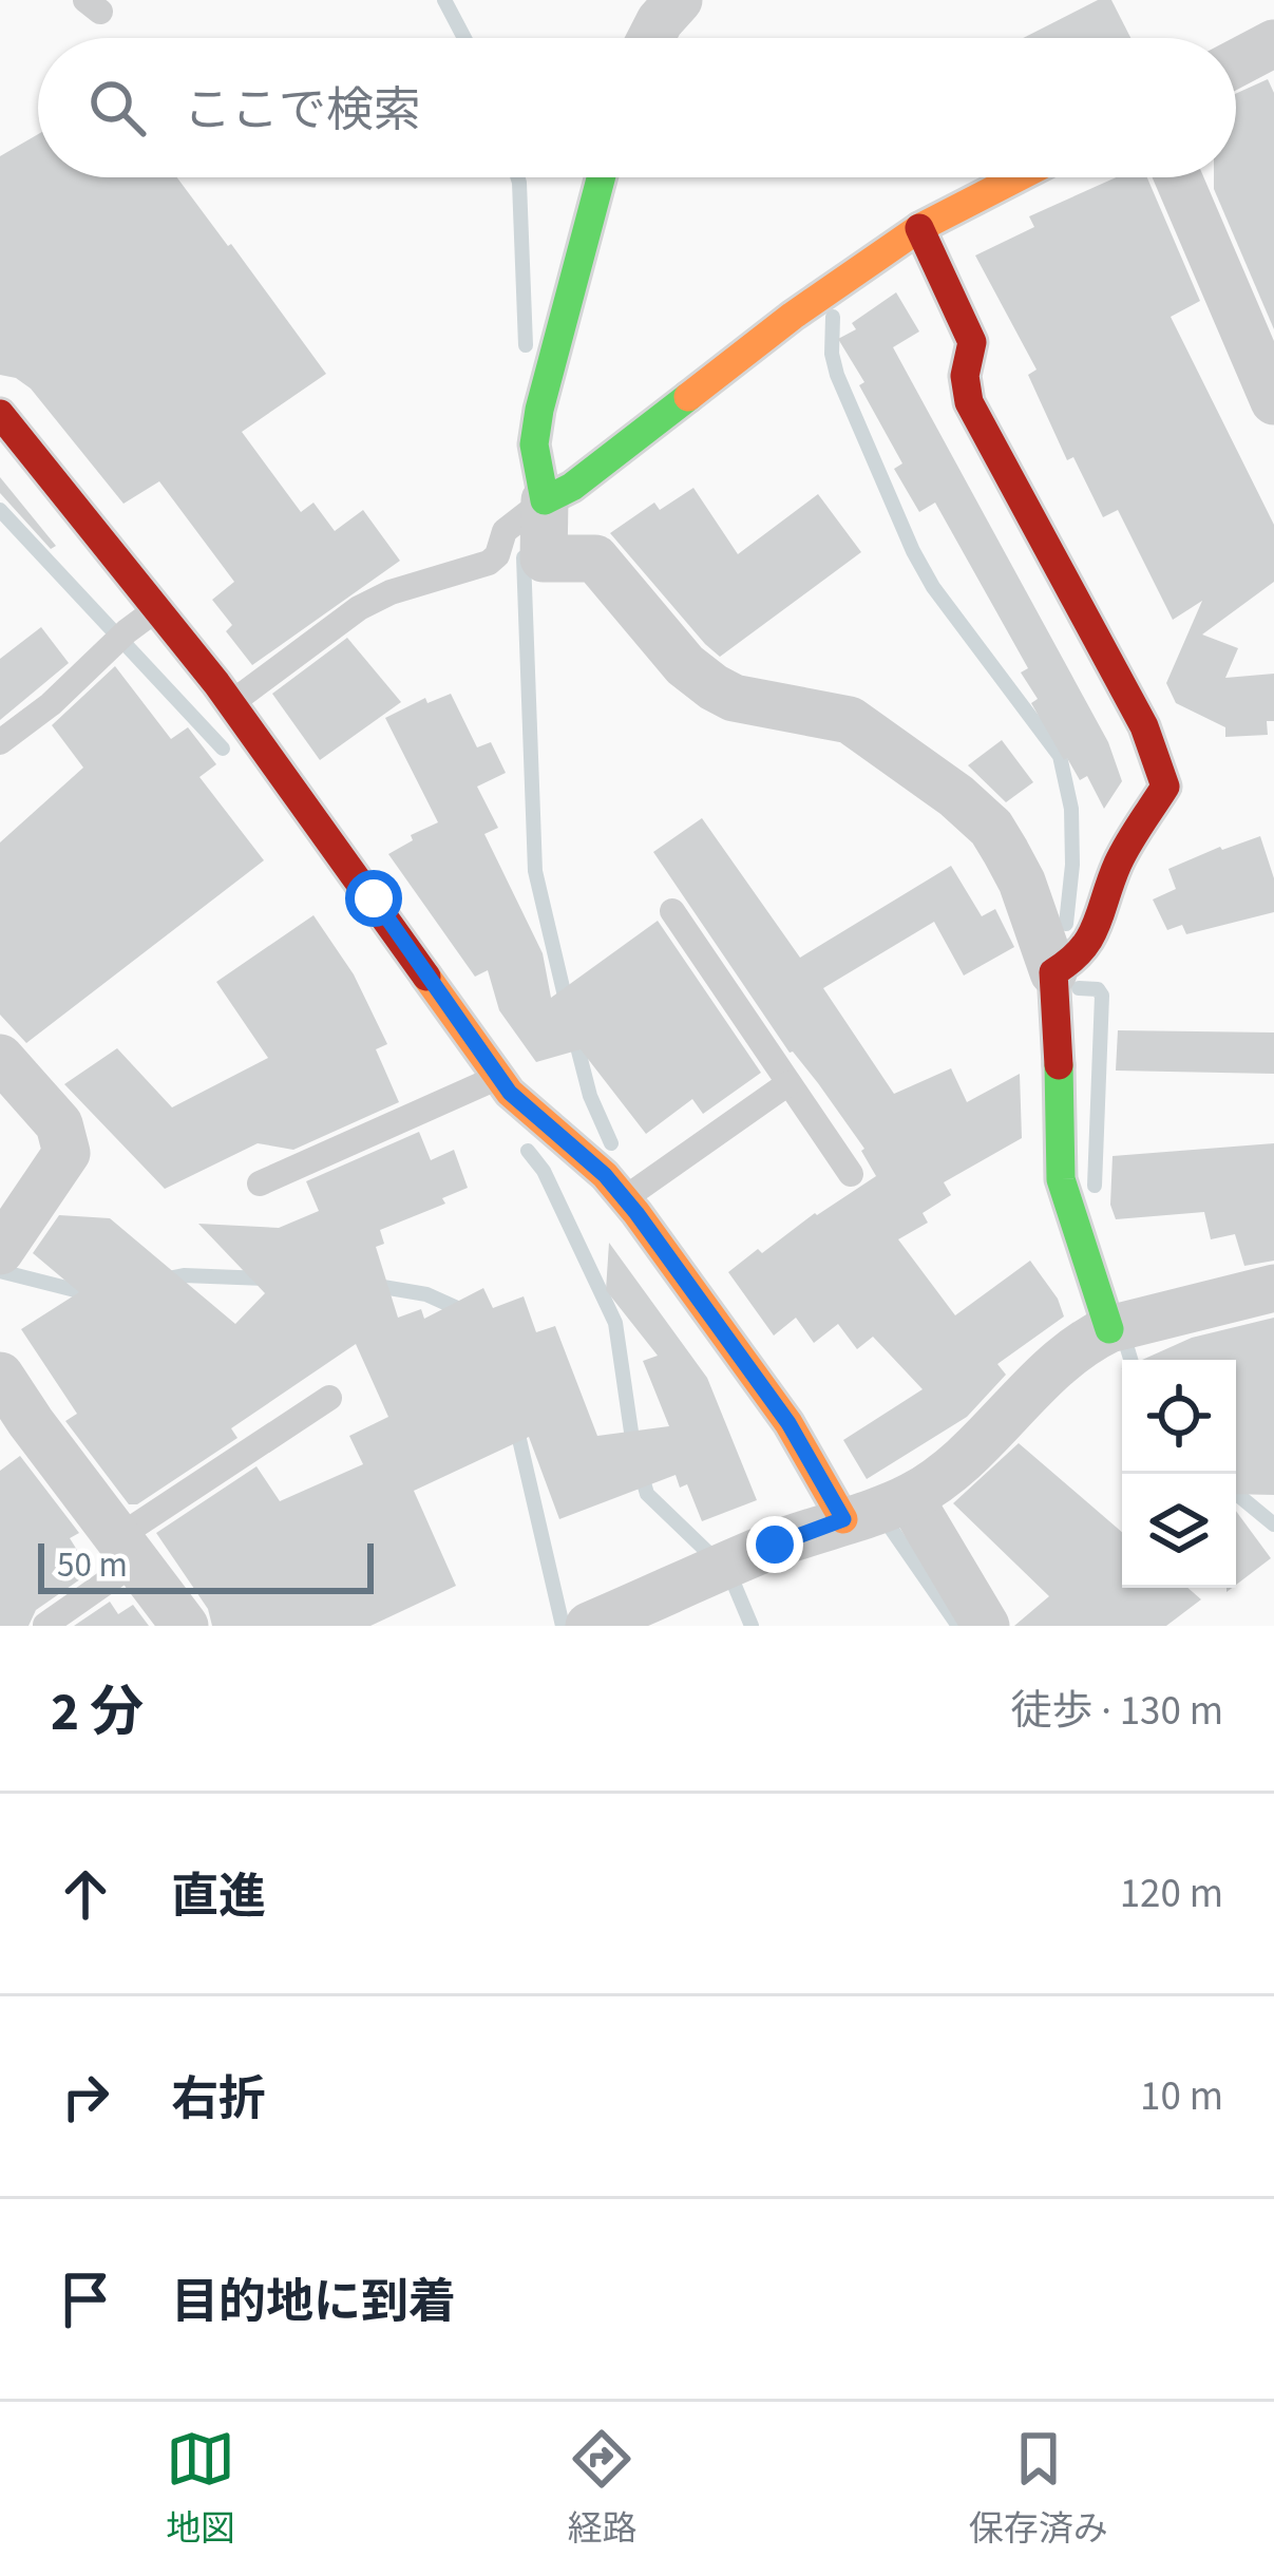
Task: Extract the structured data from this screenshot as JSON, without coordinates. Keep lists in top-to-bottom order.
{
  "scale_bar": "50 m",
  "page": {
    "search": "ここで検索",
    "scale": "50 m",
    "heading": ["2 分", "徒歩 · 130 m"],
    "list": [
      ["直進", "120 m"],
      ["右折", "10 m"],
      "目的地に到着"
    ],
    "nav": ["地図", "経路", "保存済み"]
  }
}
